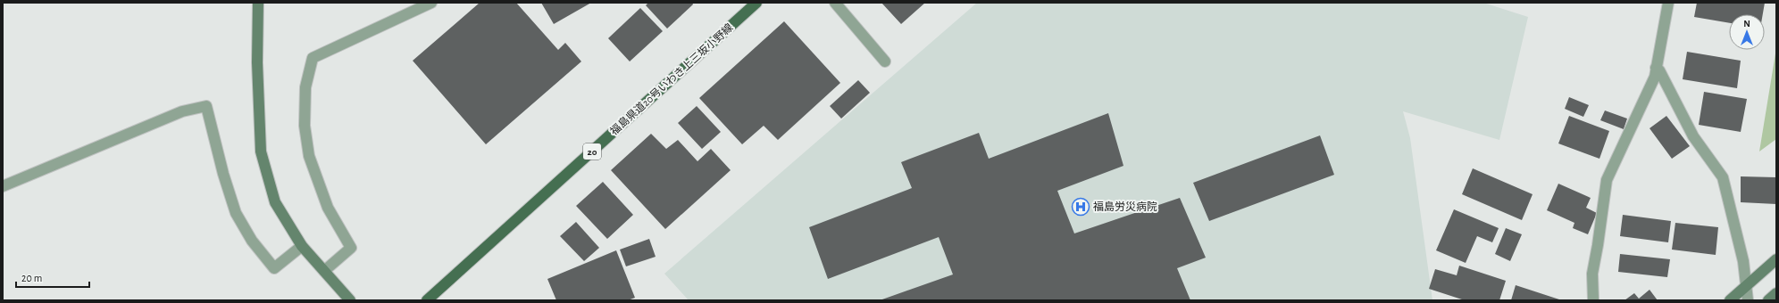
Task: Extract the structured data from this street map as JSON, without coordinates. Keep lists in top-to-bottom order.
{
  "streets": {
    "main road": ["福島県道20号いわき上三坂小野線", "20"]
  },
  "places": {
    "hospital": ["福島労災病院"]
  },
  "scale_bar": "20 m",
  "north": "top"
}
